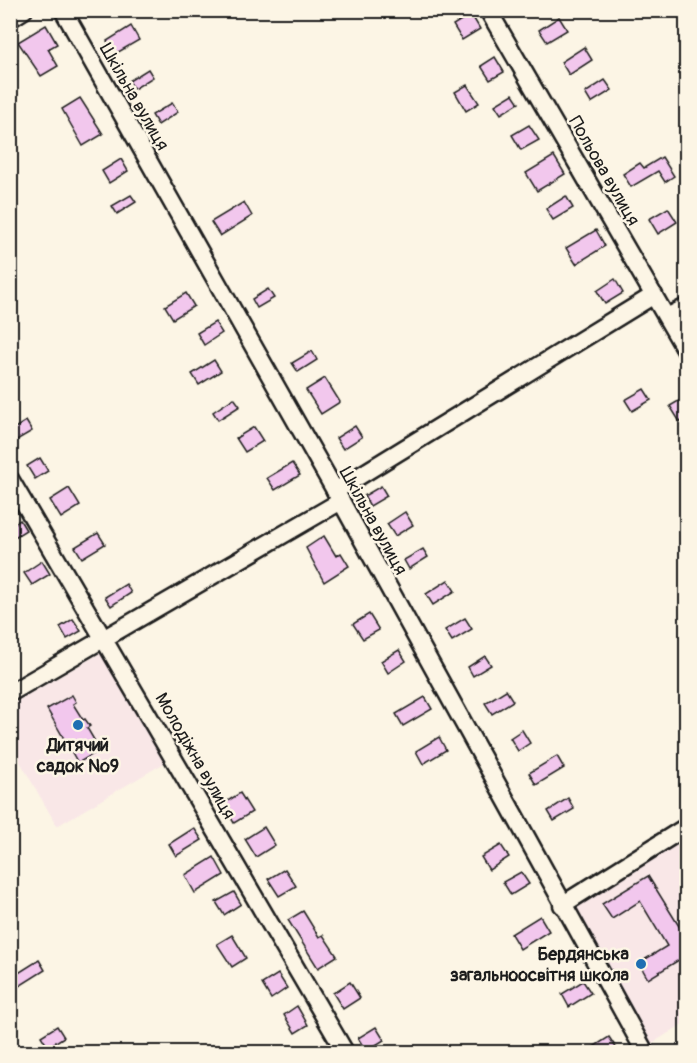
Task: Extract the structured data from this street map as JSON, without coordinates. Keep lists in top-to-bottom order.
{
  "streets": {
    "street": ["Шкільна вулиця", "Польова вулиця", "Молодіжна вулиця"]
  },
  "places": ["Дитячий садок №9", "Бердянська загальноосвітня школа"]
}
